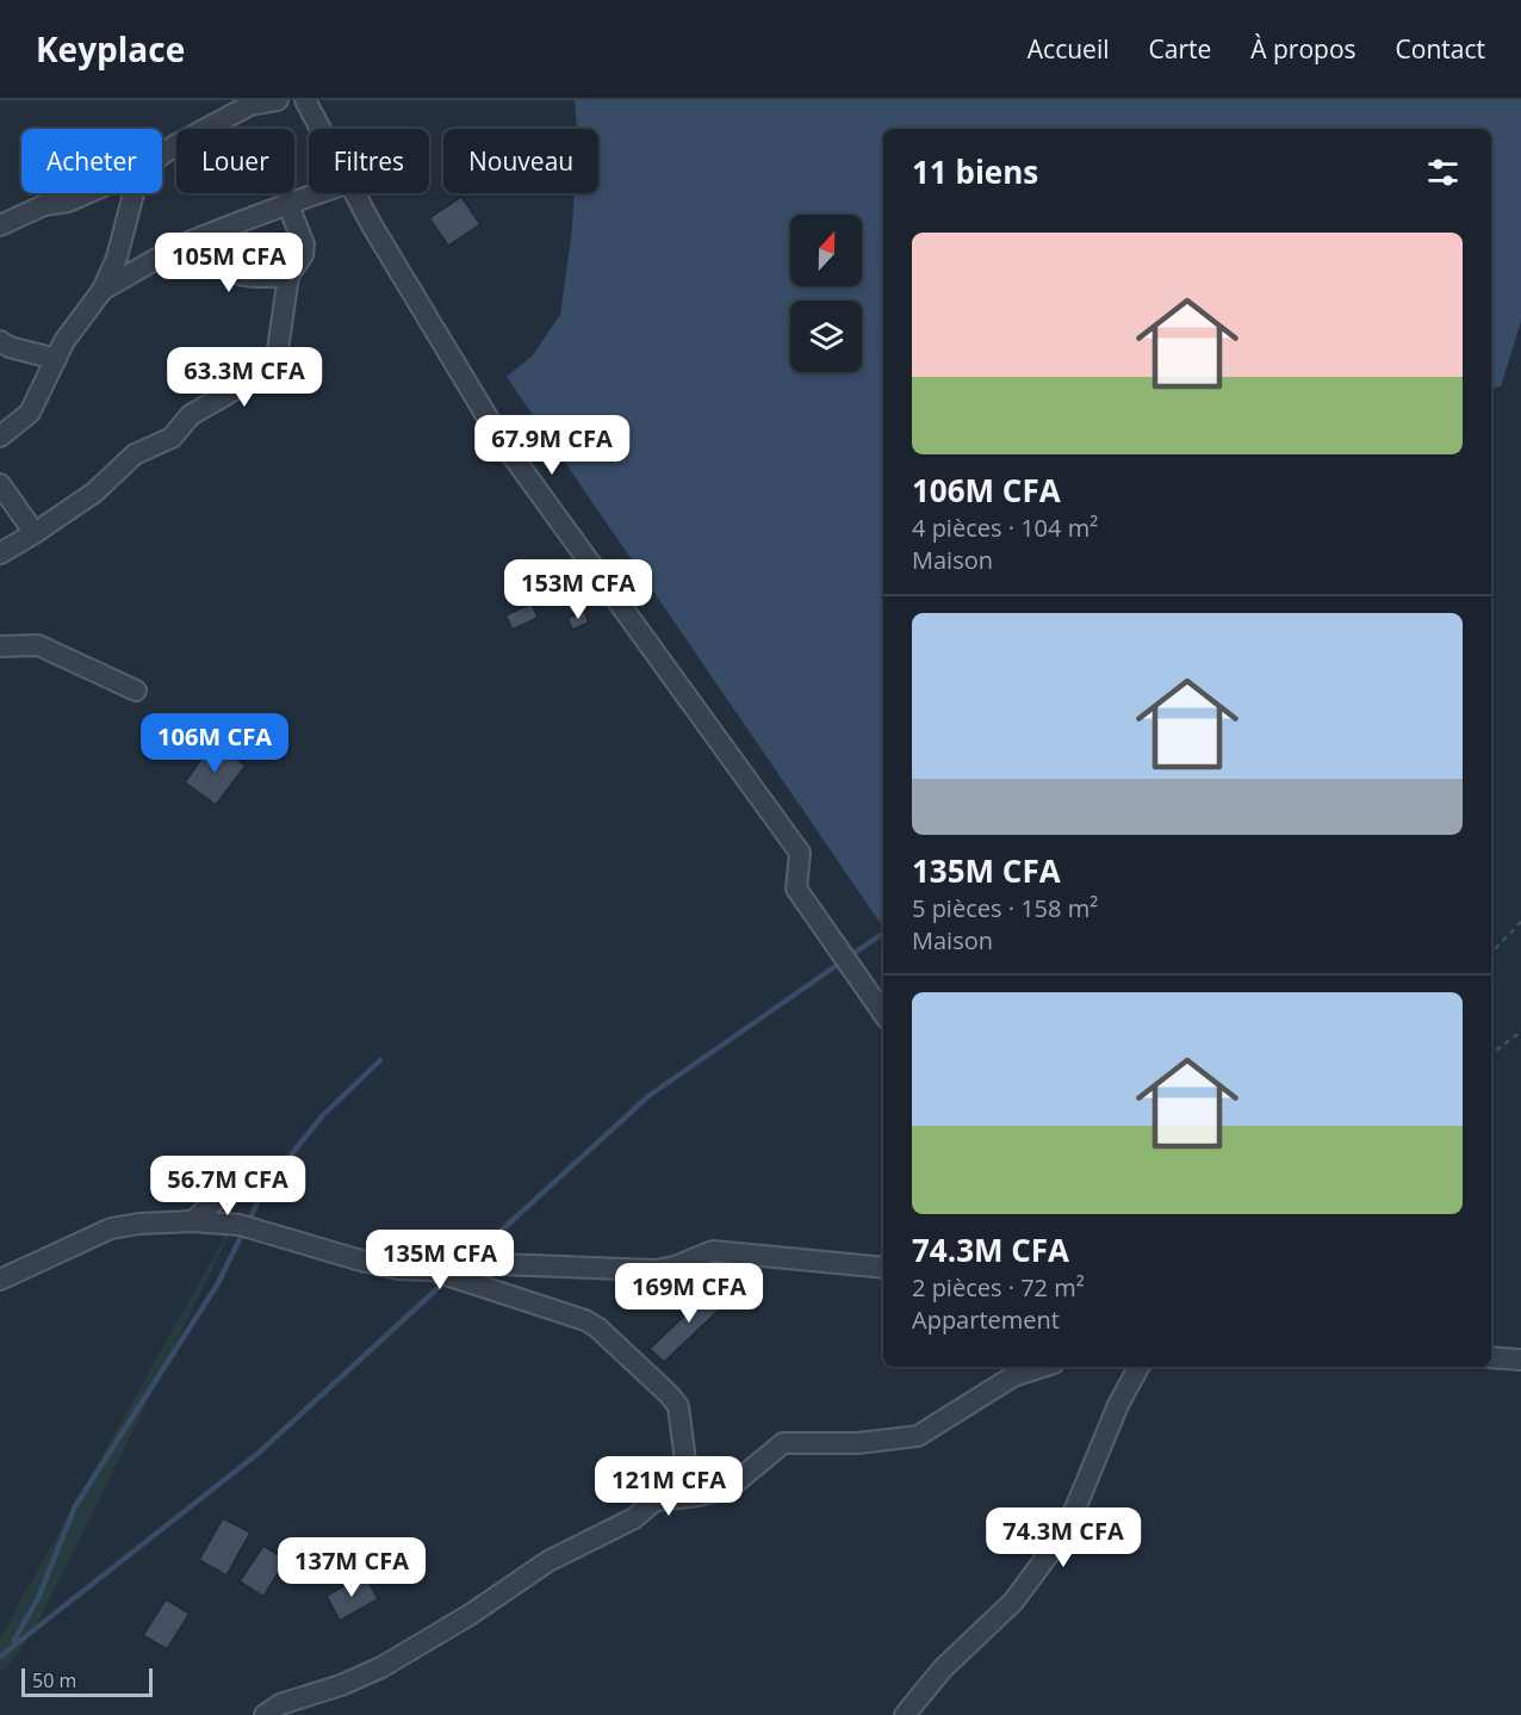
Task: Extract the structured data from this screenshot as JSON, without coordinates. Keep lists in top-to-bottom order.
{
  "scale_bar": "50 m",
  "north": "top",
  "page": {
    "header": "Keyplace",
    "nav": [
      "Accueil",
      "Carte",
      "À propos",
      "Contact"
    ],
    "chip": [
      "Acheter",
      "Louer",
      "Filtres",
      "Nouveau"
    ],
    "heading": "11 biens",
    "list": [
      {
        "name": "106M CFA",
        "note": "4 pièces · 104 m² · Maison"
      },
      {
        "name": "135M CFA",
        "note": "5 pièces · 158 m² · Maison"
      },
      {
        "name": "74.3M CFA",
        "note": "2 pièces · 72 m² · Appartement"
      }
    ],
    "price": [
      "105M CFA",
      "63.3M CFA",
      "67.9M CFA",
      "153M CFA",
      "106M CFA",
      "56.7M CFA",
      "135M CFA",
      "169M CFA",
      "121M CFA",
      "74.3M CFA",
      "137M CFA"
    ],
    "scale": "50 m"
  }
}
